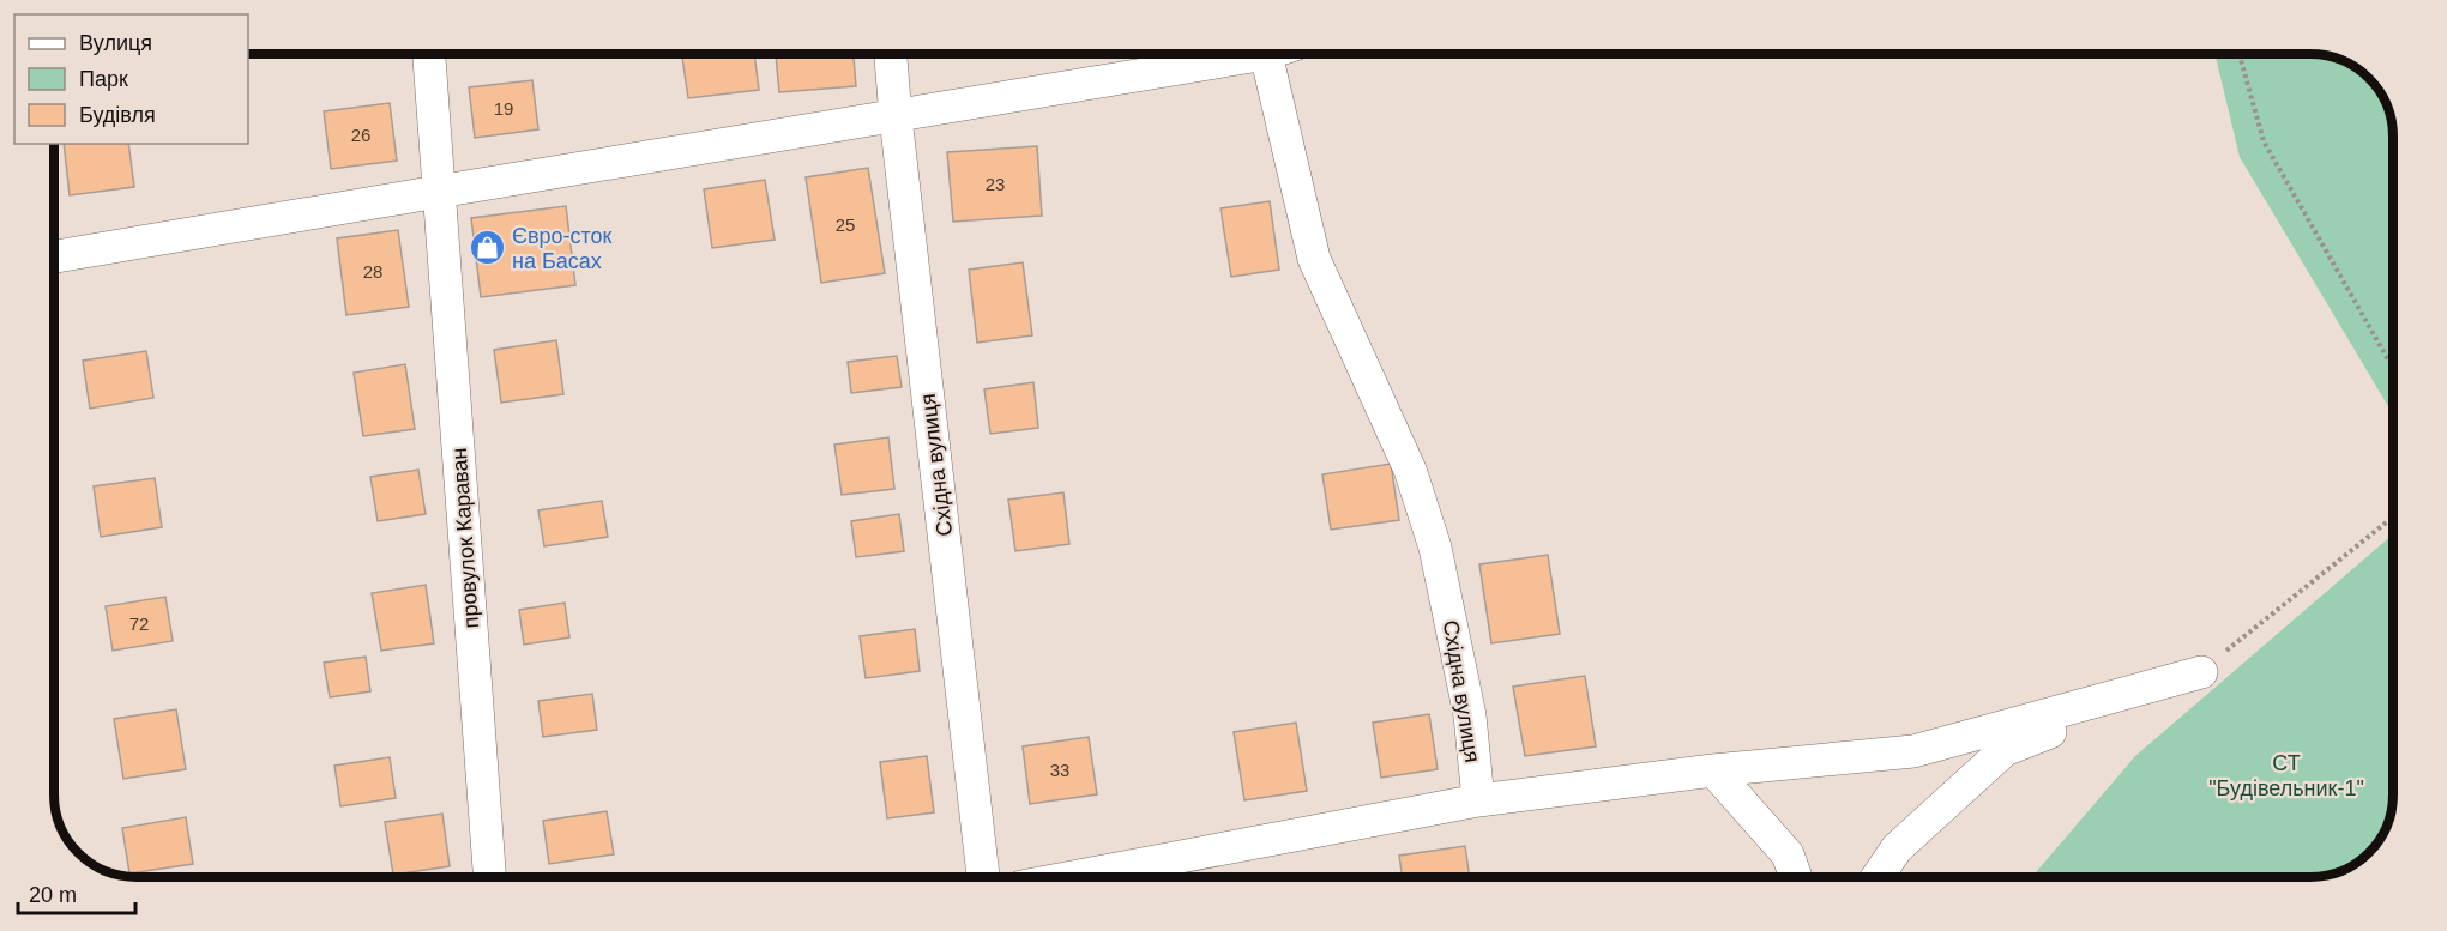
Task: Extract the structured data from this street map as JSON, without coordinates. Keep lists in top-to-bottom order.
{
  "streets": {
    "street": ["Східна вулиця", "провулок Караван"]
  },
  "parks": ["СТ \"Будівельник-1\""],
  "places": {
    "shop": ["Євро-сток на Басах"]
  },
  "house_numbers": [
    "19",
    "26",
    "23",
    "25",
    "28",
    "72",
    "33"
  ],
  "legend": ["Вулиця", "Парк", "Будівля"],
  "scale_bar": "20 m"
}
